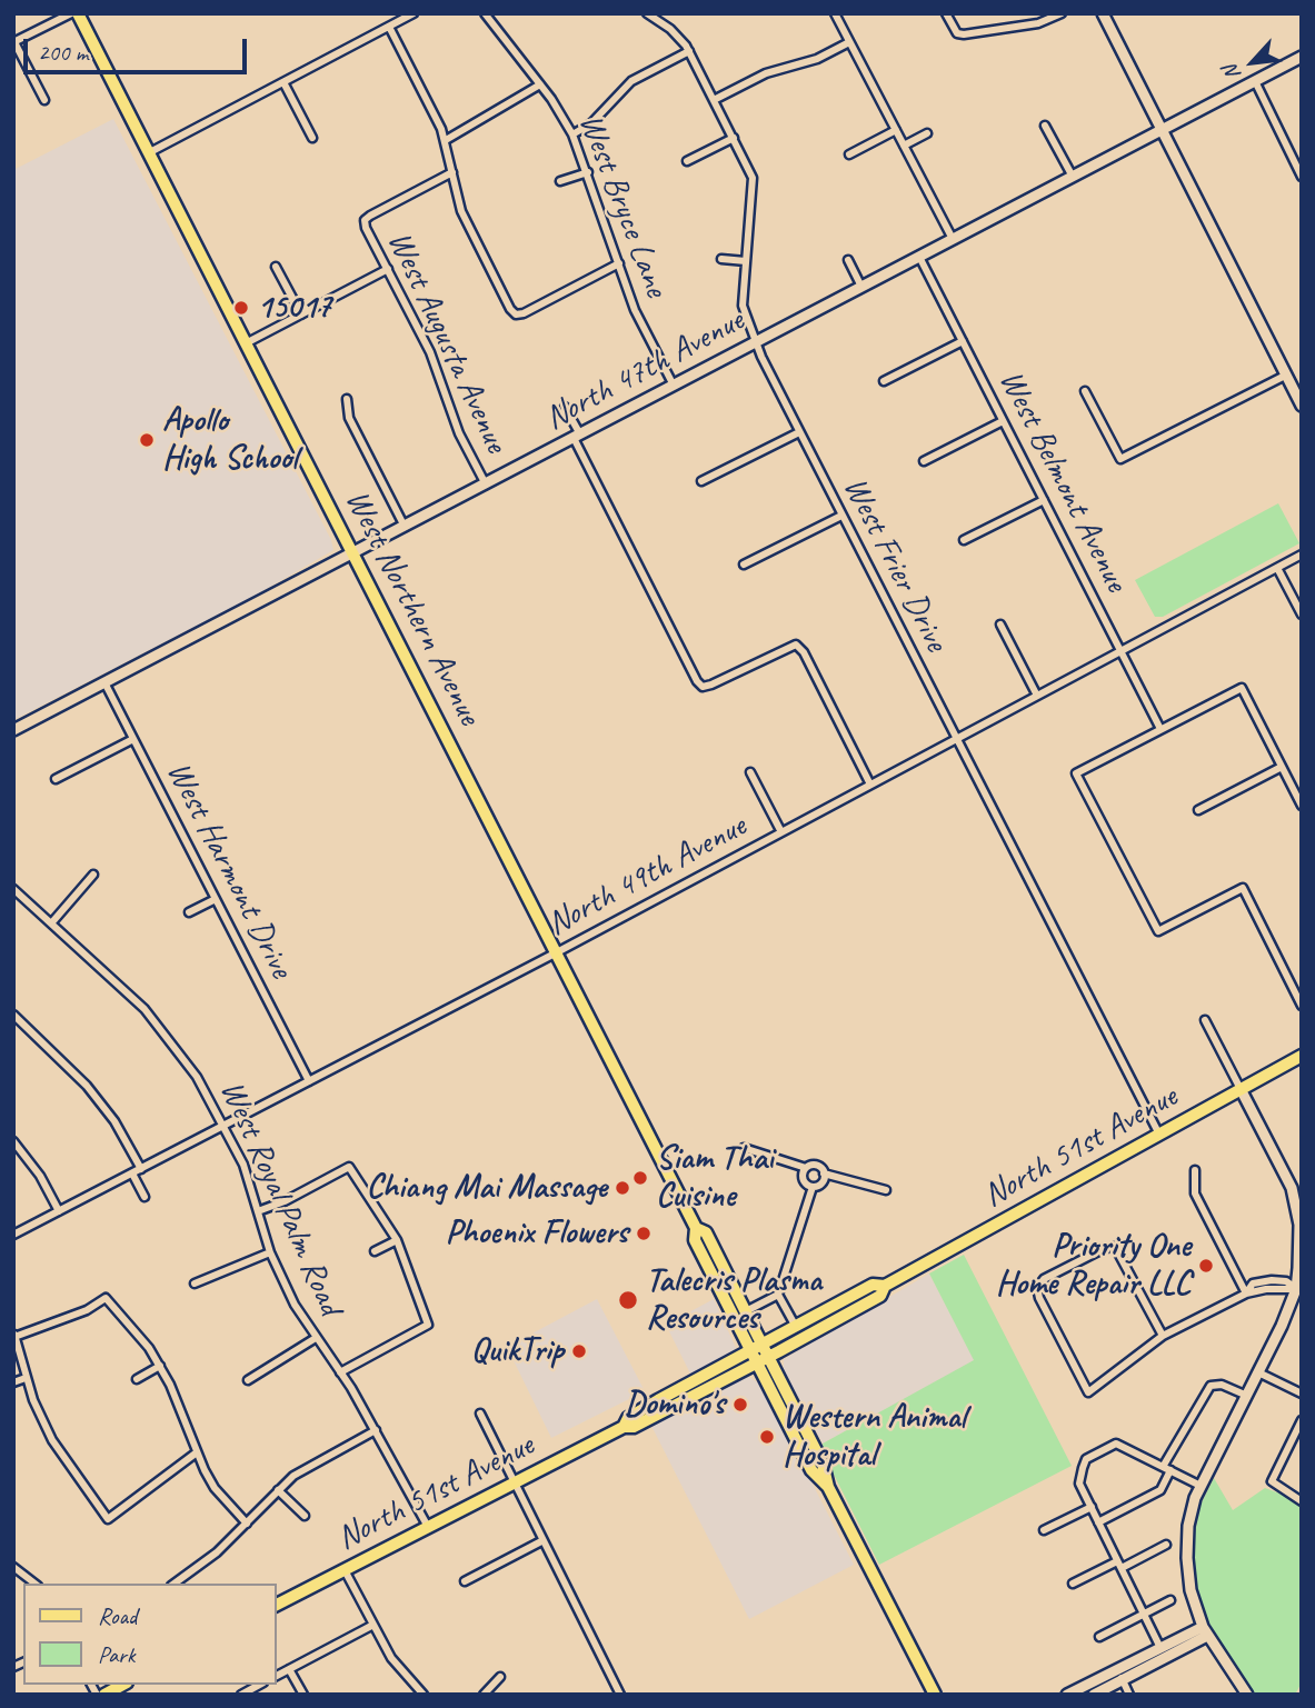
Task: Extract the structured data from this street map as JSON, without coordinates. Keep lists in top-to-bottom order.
{
  "streets": {
    "main road": ["West Northern Avenue", "North 51st Avenue"],
    "street": [
      "West Bryce Lane",
      "West Augusta Avenue",
      "North 47th Avenue",
      "West Belmont Avenue",
      "West Frier Drive",
      "West Harmont Drive",
      "North 49th Avenue",
      "West Royal Palm Road"
    ]
  },
  "crossings": [
    ["West Bryce Lane", "North 47th Avenue"],
    ["West Augusta Avenue", "North 47th Avenue"],
    ["North 47th Avenue", "West Belmont Avenue"],
    ["North 47th Avenue", "West Frier Drive"],
    ["North 47th Avenue", "West Northern Avenue"],
    ["North 47th Avenue", "West Harmont Drive"],
    ["West Belmont Avenue", "North 49th Avenue"],
    ["West Frier Drive", "North 49th Avenue"],
    ["West Frier Drive", "North 51st Avenue"],
    ["West Northern Avenue", "North 49th Avenue"],
    ["West Northern Avenue", "North 51st Avenue"],
    ["West Harmont Drive", "North 49th Avenue"],
    ["North 49th Avenue", "West Royal Palm Road"],
    ["North 51st Avenue", "West Royal Palm Road"]
  ],
  "places": [
    "15017",
    "Apollo High School",
    "Siam Thai Cuisine",
    "Chiang Mai Massage",
    "Phoenix Flowers",
    "Priority One Home Repair LLC",
    "Talecris Plasma Resources",
    "QuikTrip",
    "Domino's",
    "Western Animal Hospital"
  ],
  "legend": ["Road", "Park"],
  "scale_bar": "200 m",
  "north": "bottom left"
}
